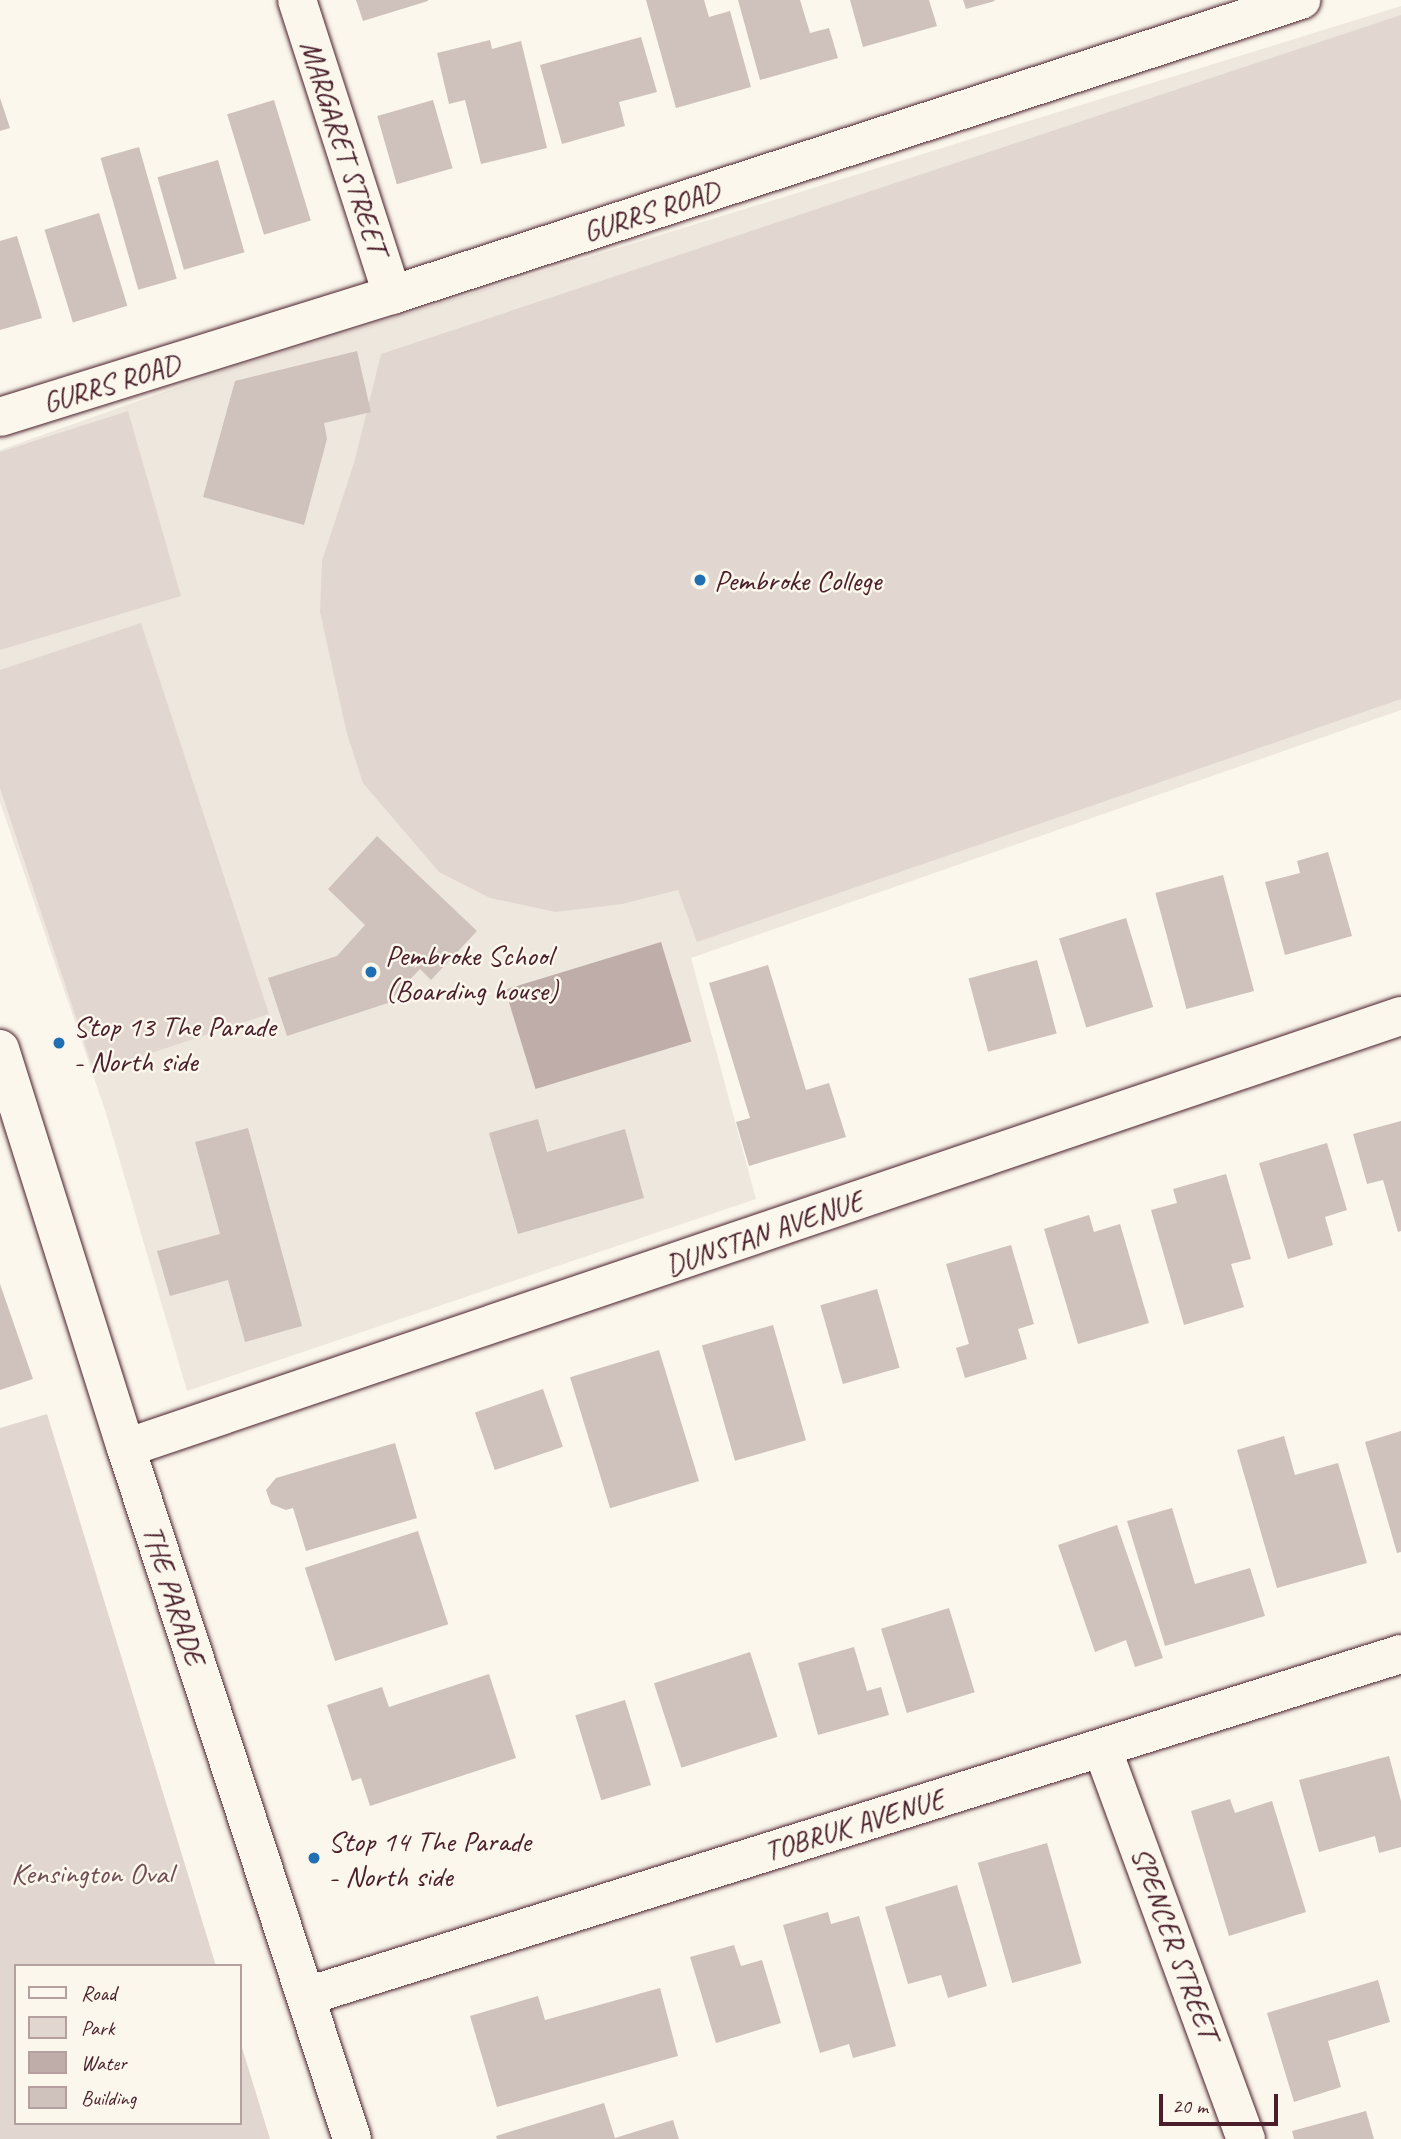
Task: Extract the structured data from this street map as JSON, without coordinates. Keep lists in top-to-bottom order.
{
  "streets": {
    "street": [
      "MARGARET STREET",
      "GURRS ROAD",
      "DUNSTAN AVENUE",
      "THE PARADE",
      "TOBRUK AVENUE",
      "SPENCER STREET"
    ]
  },
  "crossings": [
    ["MARGARET STREET", "GURRS ROAD"],
    ["DUNSTAN AVENUE", "THE PARADE"],
    ["THE PARADE", "TOBRUK AVENUE"],
    ["TOBRUK AVENUE", "SPENCER STREET"]
  ],
  "parks": ["Kensington Oval"],
  "places": [
    "Pembroke College",
    "Pembroke School (Boarding house)",
    "Stop 13 The Parade - North side",
    "Stop 14 The Parade - North side"
  ],
  "legend": [
    "Road",
    "Park",
    "Water",
    "Building"
  ],
  "scale_bar": "20 m"
}
